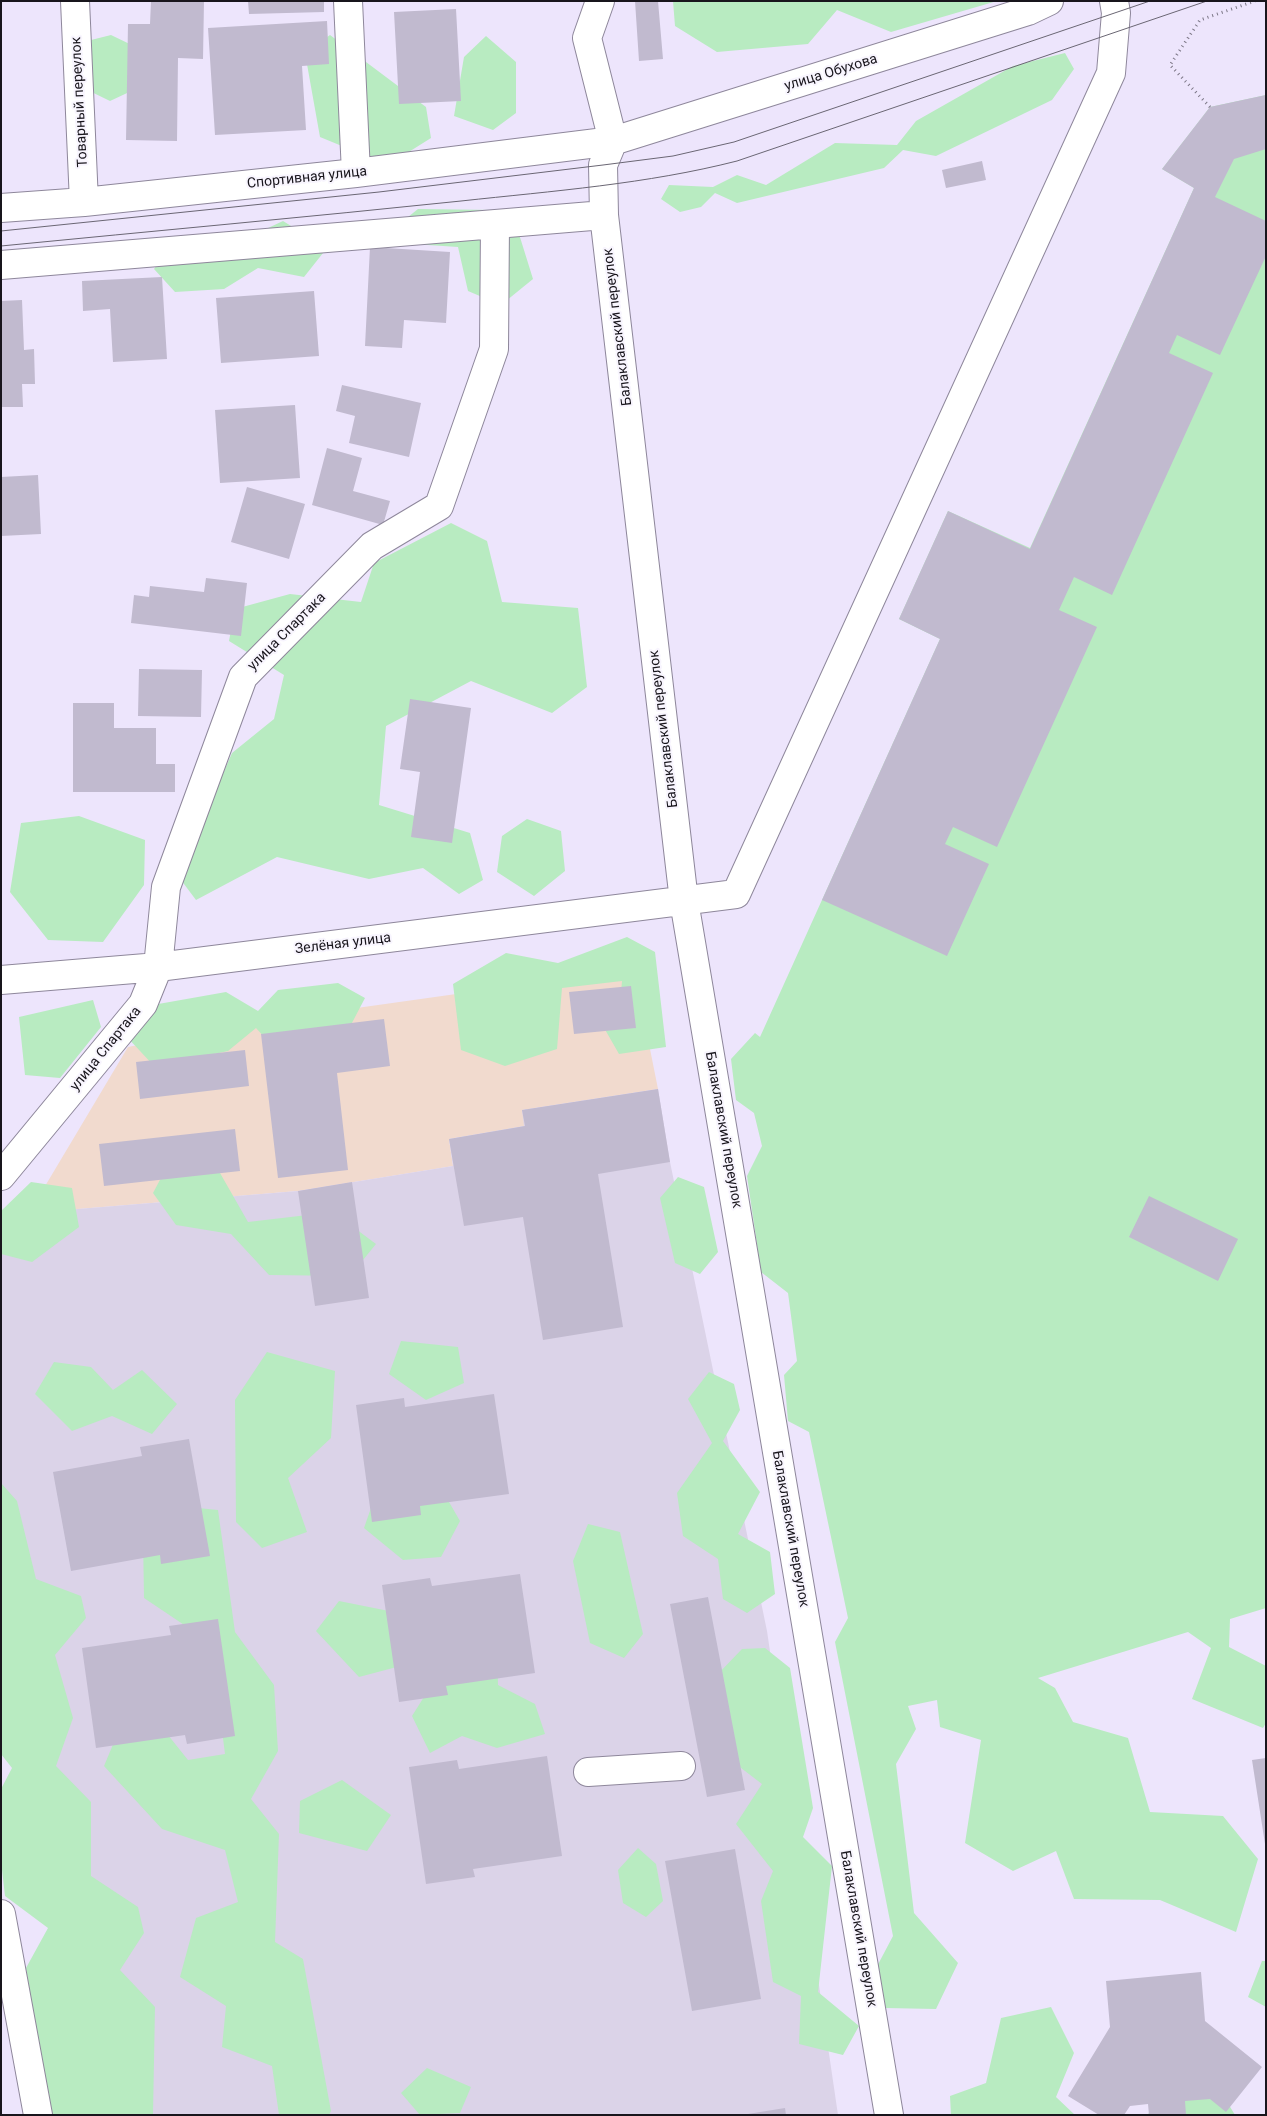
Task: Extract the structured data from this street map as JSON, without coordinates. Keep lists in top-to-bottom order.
{
  "streets": {
    "street": [
      "улица Обухова",
      "Товарный переулок",
      "Спортивная улица",
      "Балаклавский переулок",
      "улица Спартака",
      "Зелёная улица"
    ]
  },
  "crossings": [
    ["улица Обухова", "Спортивная улица"],
    ["улица Обухова", "Балаклавский переулок"],
    ["Товарный переулок", "Спортивная улица"],
    ["Спортивная улица", "Балаклавский переулок"],
    ["Балаклавский переулок", "Зелёная улица"],
    ["улица Спартака", "Зелёная улица"]
  ]
}
